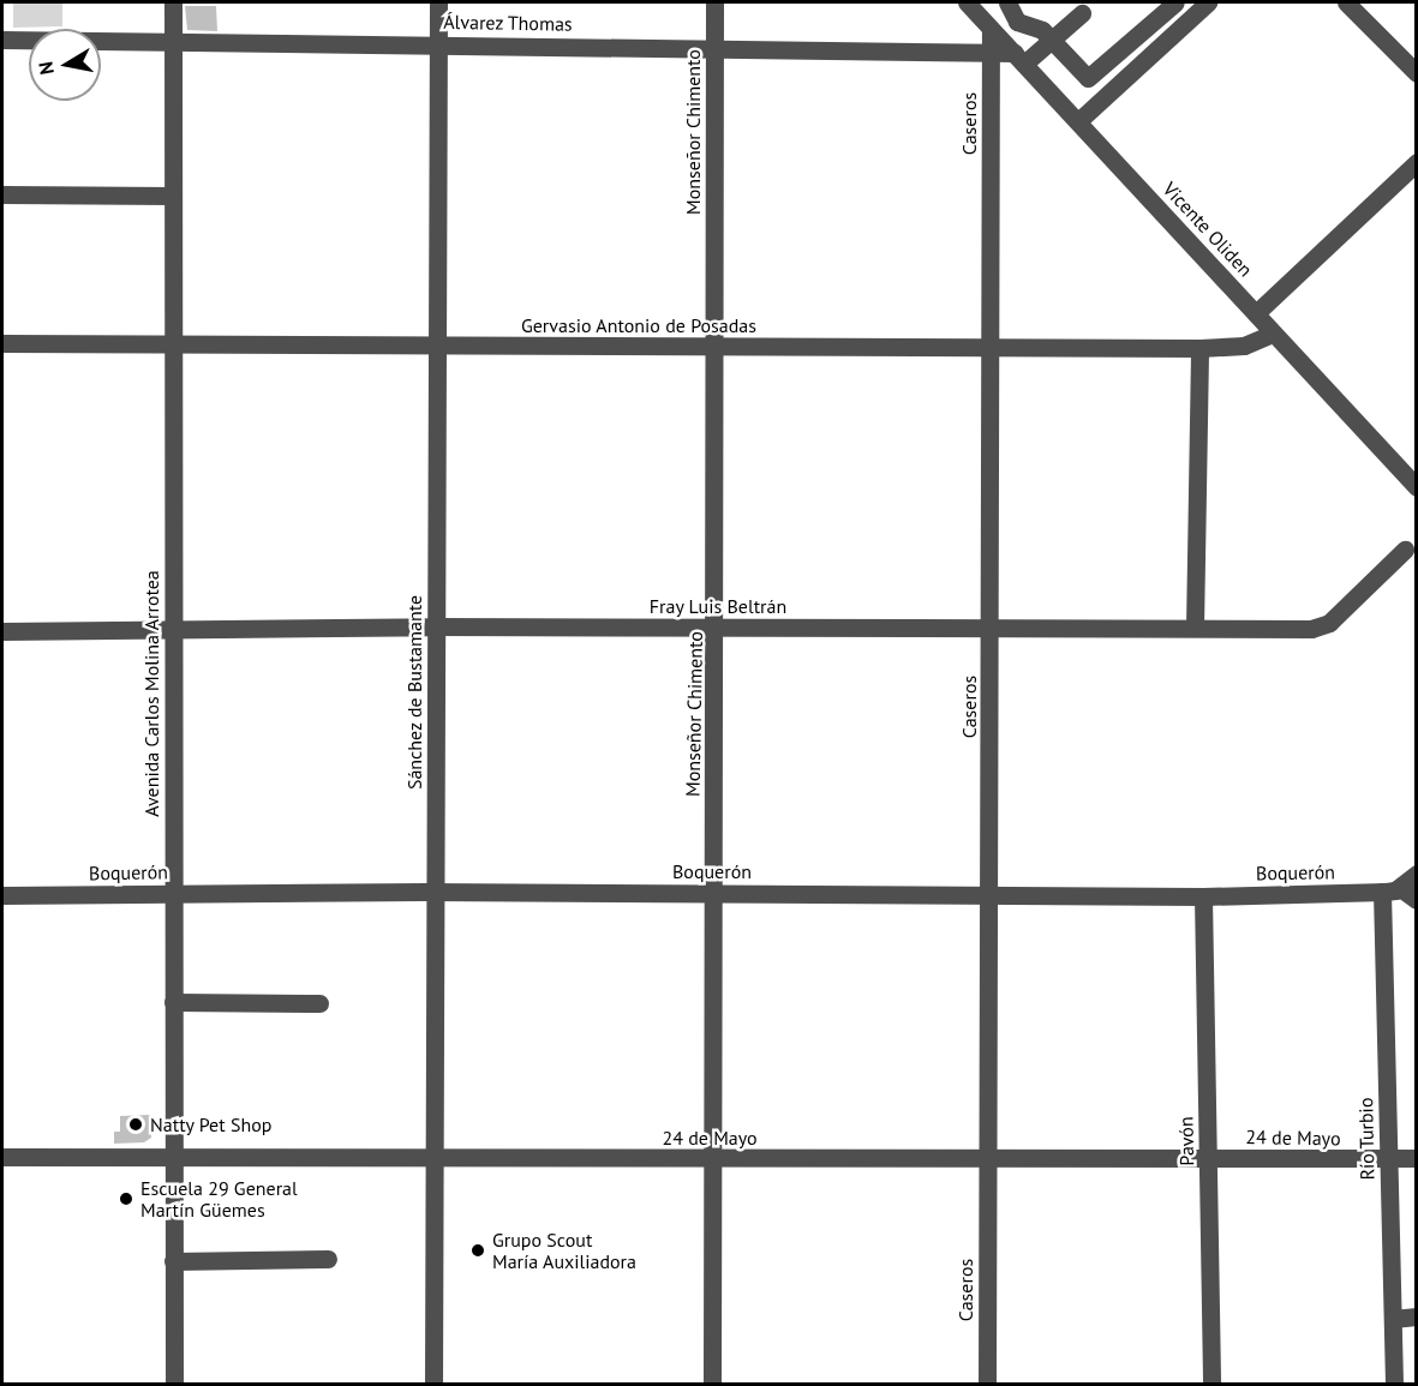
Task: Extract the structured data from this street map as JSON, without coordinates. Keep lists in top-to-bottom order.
{
  "streets": {
    "street": [
      "Álvarez Thomas",
      "Caseros",
      "Monseñor Chimento",
      "Vicente Oliden",
      "Gervasio Antonio de Posadas",
      "Fray Luis Beltrán",
      "Sánchez de Bustamante",
      "Avenida Carlos Molina Arrotea",
      "Boquerón",
      "24 de Mayo",
      "Río Turbio",
      "Pavón"
    ]
  },
  "crossings": [
    ["Álvarez Thomas", "Caseros"],
    ["Álvarez Thomas", "Monseñor Chimento"],
    ["Álvarez Thomas", "Vicente Oliden"],
    ["Álvarez Thomas", "Sánchez de Bustamante"],
    ["Álvarez Thomas", "Avenida Carlos Molina Arrotea"],
    ["Caseros", "Vicente Oliden"],
    ["Caseros", "Gervasio Antonio de Posadas"],
    ["Caseros", "Fray Luis Beltrán"],
    ["Caseros", "Boquerón"],
    ["Caseros", "24 de Mayo"],
    ["Monseñor Chimento", "Gervasio Antonio de Posadas"],
    ["Monseñor Chimento", "Fray Luis Beltrán"],
    ["Monseñor Chimento", "Boquerón"],
    ["Monseñor Chimento", "24 de Mayo"],
    ["Vicente Oliden", "Gervasio Antonio de Posadas"],
    ["Gervasio Antonio de Posadas", "Sánchez de Bustamante"],
    ["Gervasio Antonio de Posadas", "Avenida Carlos Molina Arrotea"],
    ["Fray Luis Beltrán", "Sánchez de Bustamante"],
    ["Fray Luis Beltrán", "Avenida Carlos Molina Arrotea"],
    ["Sánchez de Bustamante", "Boquerón"],
    ["Sánchez de Bustamante", "24 de Mayo"],
    ["Avenida Carlos Molina Arrotea", "Boquerón"],
    ["Avenida Carlos Molina Arrotea", "24 de Mayo"],
    ["Boquerón", "Río Turbio"],
    ["Boquerón", "Pavón"],
    ["24 de Mayo", "Río Turbio"],
    ["24 de Mayo", "Pavón"]
  ],
  "places": ["Natty Pet Shop", "Escuela 29 General Martín Güemes", "Grupo Scout María Auxiliadora"],
  "north": "left"
}
